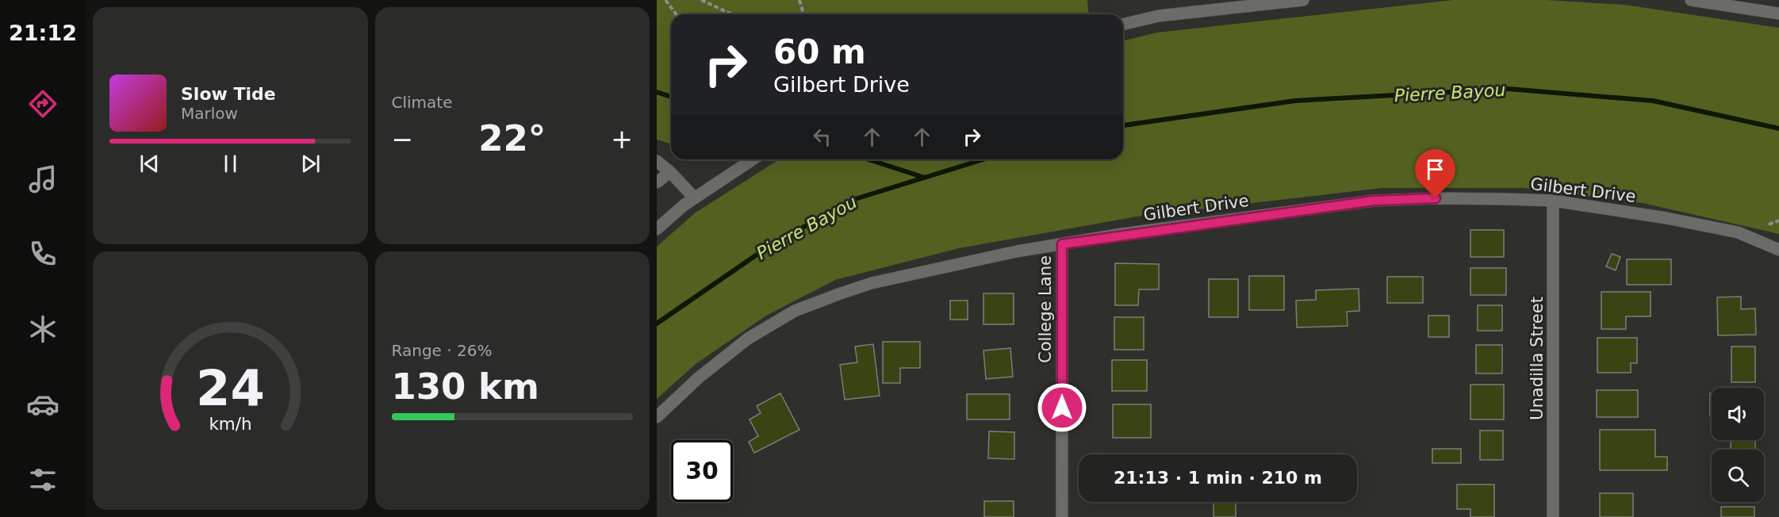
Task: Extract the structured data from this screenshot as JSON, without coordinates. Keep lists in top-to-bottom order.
{
  "streets": {
    "street": ["Gilbert Drive", "College Lane", "Unadilla Street"]
  },
  "crossings": [
    ["Gilbert Drive", "College Lane"],
    ["Gilbert Drive", "Unadilla Street"]
  ],
  "water": ["Pierre Bayou"],
  "page": {
    "tabs": "21:12",
    "tile": [
      "Climate",
      ["Range · 26%", "130 km"]
    ],
    "turn": ["60 m", "Gilbert Drive"],
    "song": ["Slow Tide", "Marlow"],
    "heat": ["−", "22°", "+"],
    "limit": "30",
    "trip": "21:13 · 1 min · 210 m",
    "gauge": ["24", "km/h"]
  }
}
